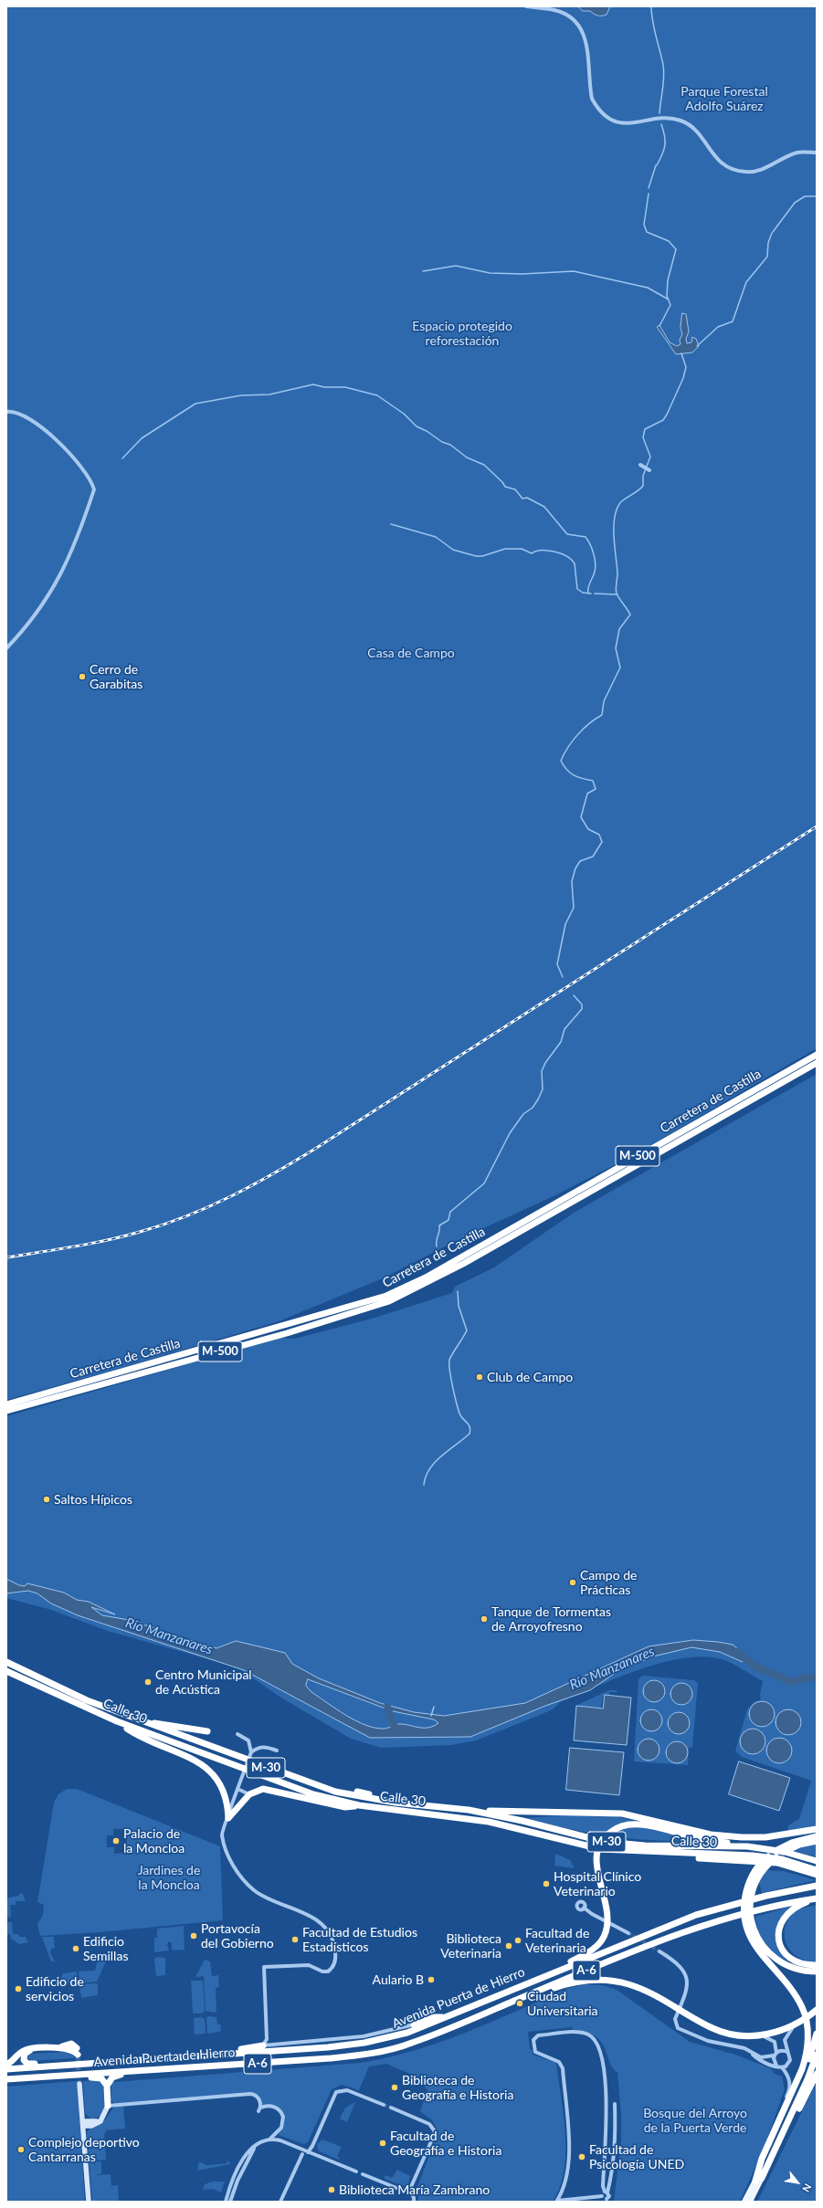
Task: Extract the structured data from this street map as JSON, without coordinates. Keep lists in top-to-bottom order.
{
  "streets": {
    "highway": [
      "Carretera de Castilla",
      "M-500",
      "Calle 30",
      "M-30",
      "A-6",
      "Avenida Puerta de Hierro"
    ]
  },
  "water": ["Río Manzanares"],
  "parks": [
    "Parque Forestal Adolfo Suárez",
    "Espacio protegido reforestación",
    "Casa de Campo",
    "Jardines de la Moncloa",
    "Bosque del Arroyo de la Puerta Verde"
  ],
  "places": [
    "Cerro de Garabitas",
    "Club de Campo",
    "Saltos Hípicos",
    "Campo de Prácticas",
    "Tanque de Tormentas de Arroyofresno",
    "Centro Municipal de Acústica",
    "Palacio de la Moncloa",
    "Hospital Clínico Veterinario",
    "Portavocía del Gobierno",
    "Facultad de Estudios Estadísticos",
    "Facultad de Veterinaria",
    "Biblioteca Veterinaria",
    "Edificio Semillas",
    "Aulario B",
    "Edificio de servicios",
    "Ciudad Universitaria",
    "Biblioteca de Geografía e Historia",
    "Facultad de Geografía e Historia",
    "Complejo deportivo Cantarranas",
    "Facultad de Psicología UNED",
    "Biblioteca María Zambrano"
  ],
  "north": "bottom right"
}
